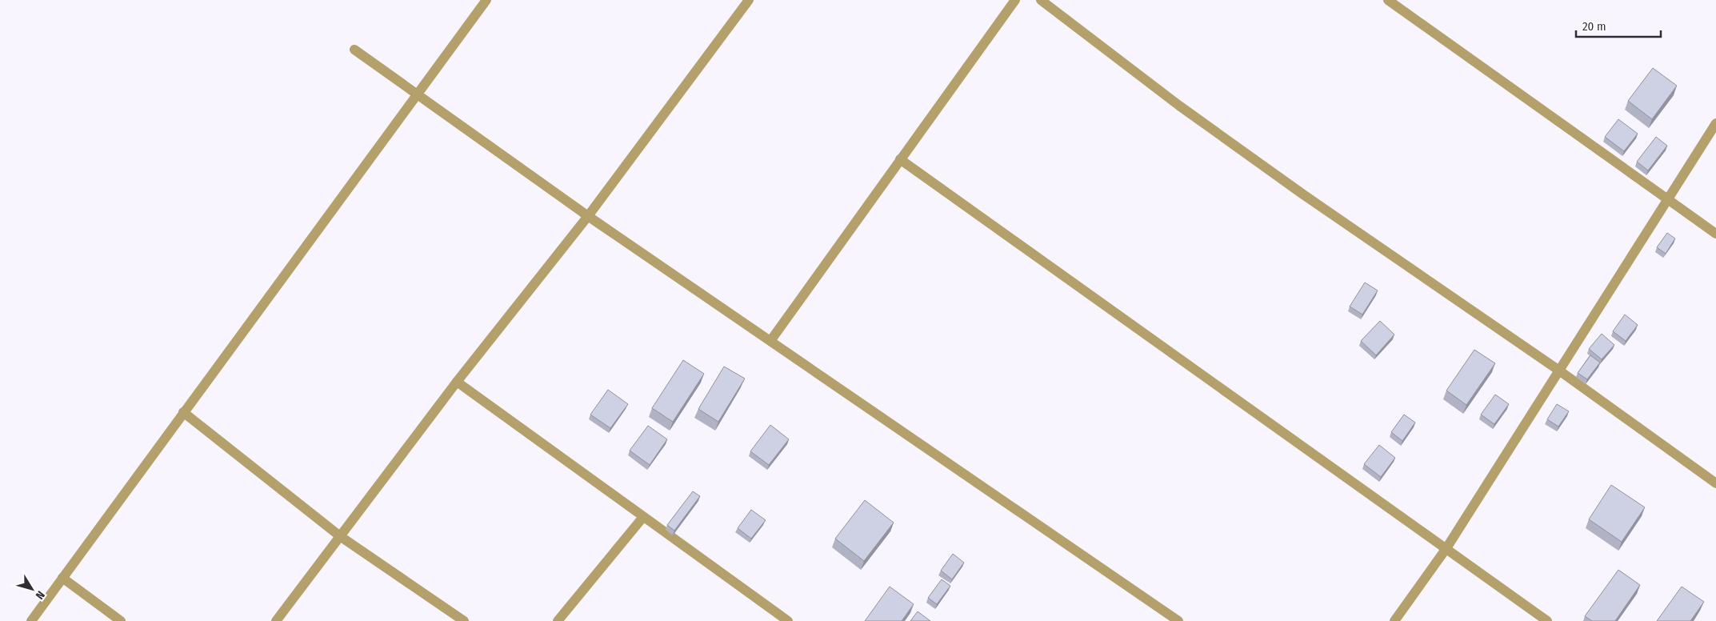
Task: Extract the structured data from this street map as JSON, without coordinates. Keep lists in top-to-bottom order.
{
  "scale_bar": "20 m",
  "north": "bottom right"
}
